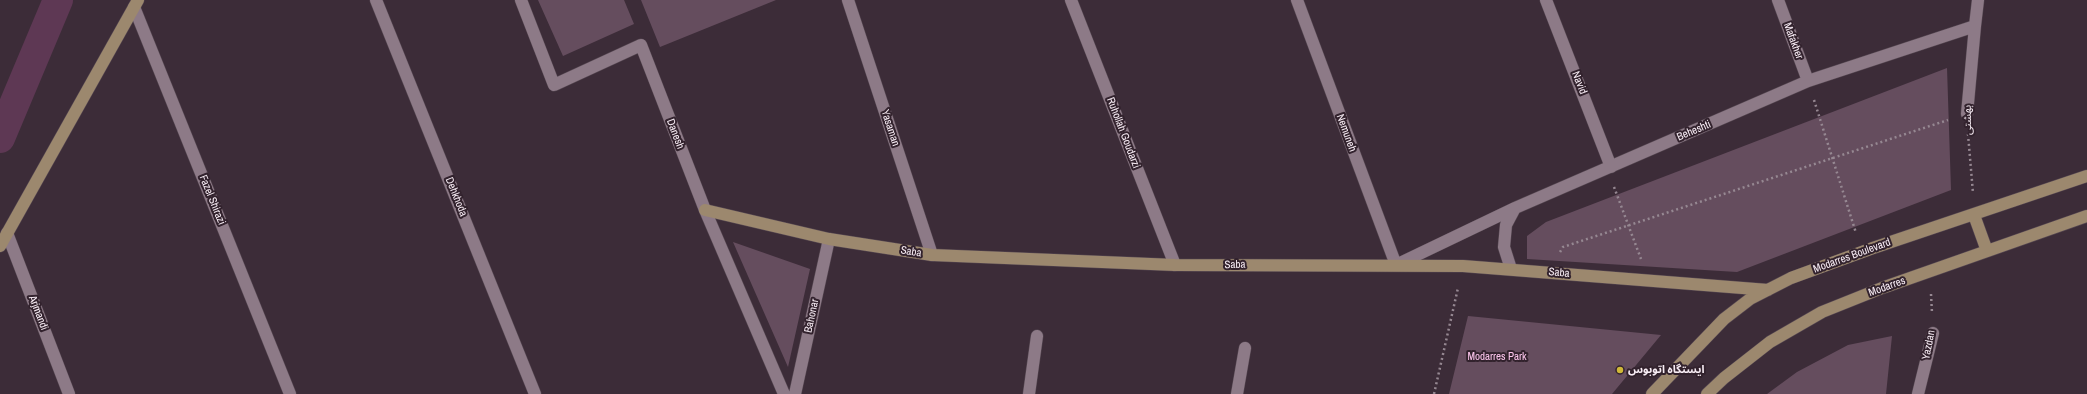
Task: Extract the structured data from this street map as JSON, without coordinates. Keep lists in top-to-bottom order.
{
  "streets": {
    "street": [
      "Mafakher",
      "Navid",
      "بهشتی",
      "Yasaman",
      "Beheshti",
      "Ruhollah Goudarzi",
      "Nemuneh",
      "Danesh",
      "Dehkhoda",
      "Fazel Shirazi",
      "Saba",
      "Modarres Boulevard",
      "Modarres",
      "Arjmandi",
      "Bahonar",
      "Yazdan"
    ]
  },
  "crossings": [
    ["Mafakher", "Beheshti"],
    ["Navid", "Beheshti"],
    ["بهشتی", "Beheshti"],
    ["بهشتی", "Modarres Boulevard"],
    ["Yasaman", "Saba"],
    ["Beheshti", "Nemuneh"],
    ["Beheshti", "Saba"],
    ["Ruhollah Goudarzi", "Saba"],
    ["Nemuneh", "Saba"],
    ["Danesh", "Saba"],
    ["Saba", "Modarres Boulevard"],
    ["Saba", "Bahonar"],
    ["Modarres", "Yazdan"]
  ],
  "parks": ["Modarres Park"],
  "places": ["ایستگاه اتوبوس"]
}
